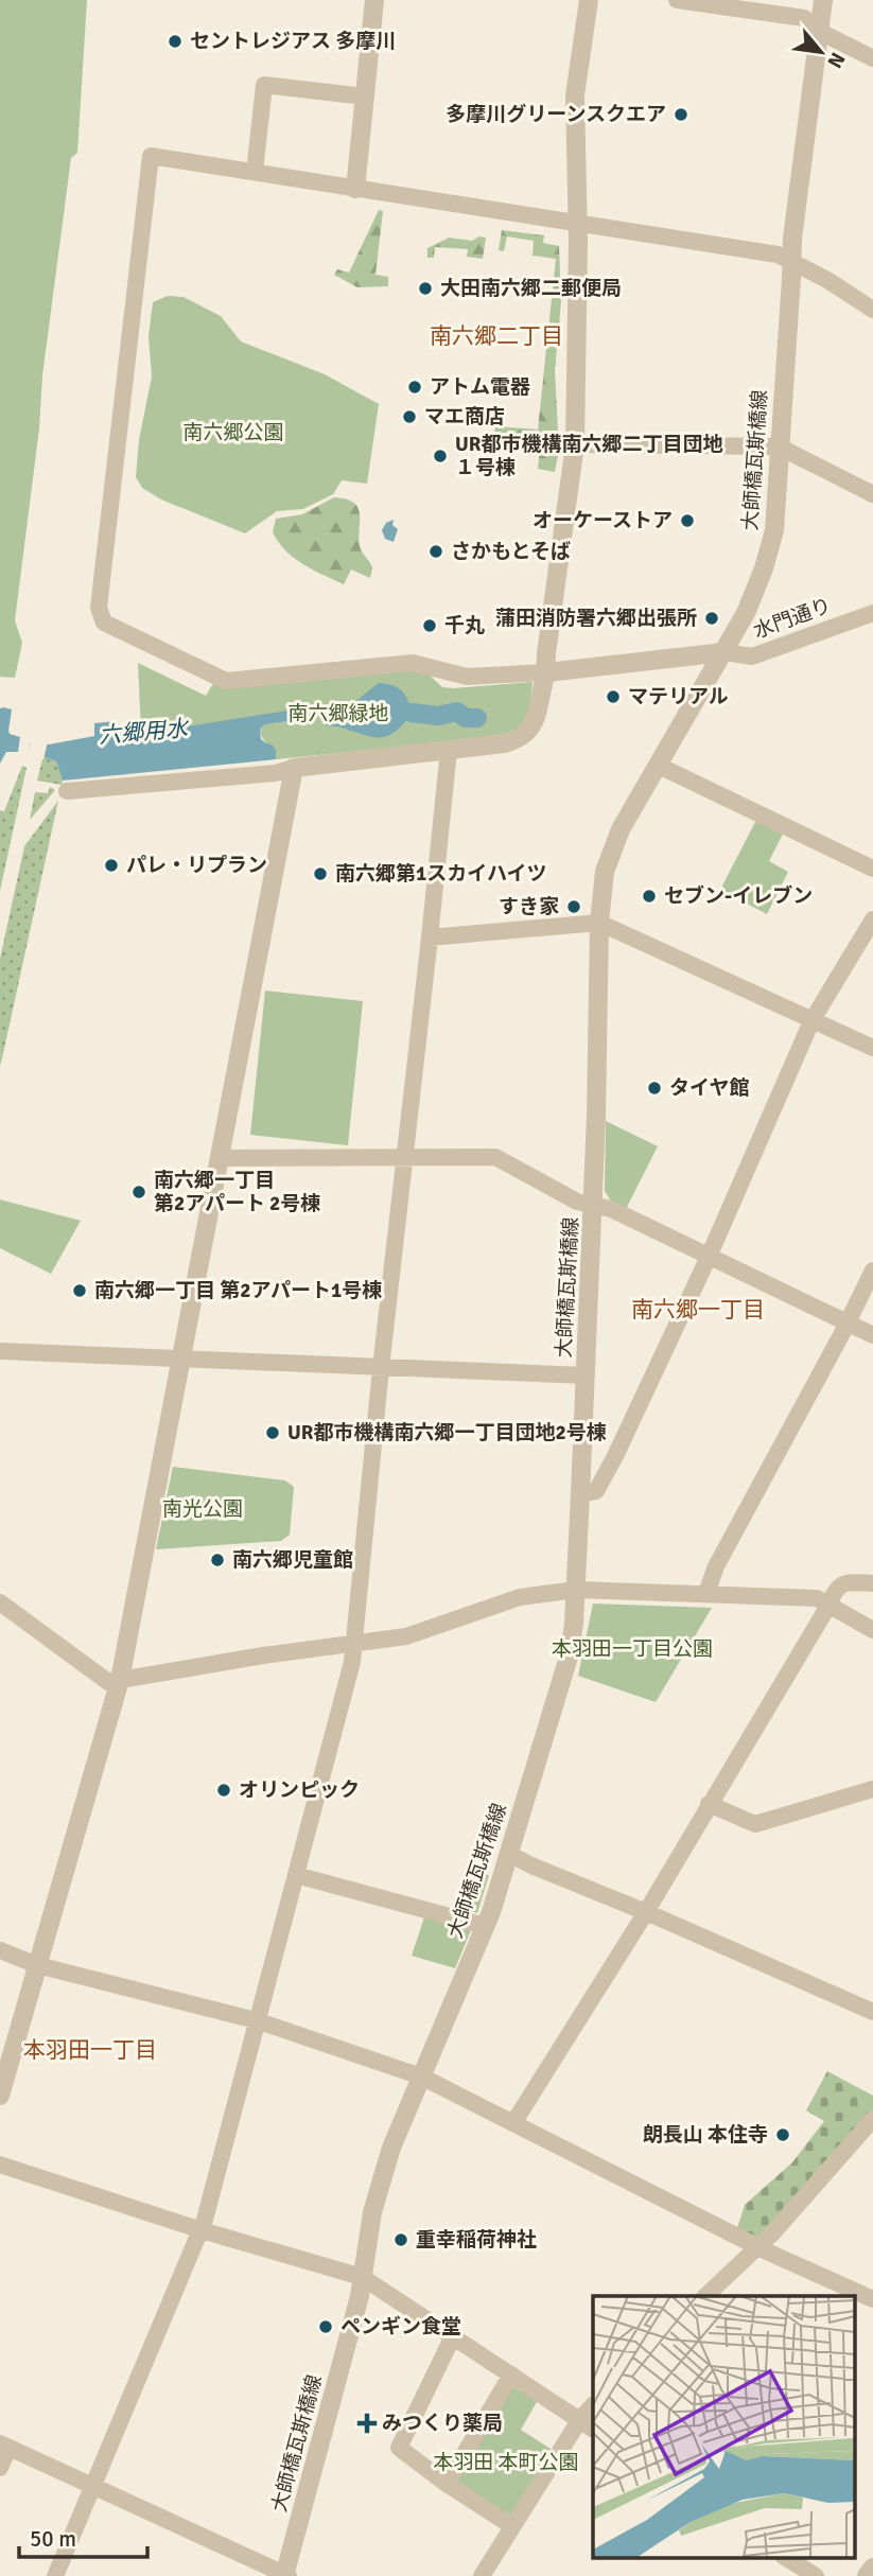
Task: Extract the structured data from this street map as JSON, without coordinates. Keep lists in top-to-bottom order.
{
  "streets": {
    "street": ["大師橋瓦斯橋線", "水門通り"]
  },
  "crossings": [
    ["大師橋瓦斯橋線", "水門通り"]
  ],
  "districts": ["南六郷二丁目", "南六郷一丁目", "本羽田一丁目"],
  "water": ["六郷用水"],
  "parks": [
    "南六郷公園",
    "南六郷緑地",
    "南光公園",
    "本羽田一丁目公園",
    "本羽田 本町公園"
  ],
  "places": {
    "other": [
      "セントレジアス 多摩川",
      "多摩川グリーンスクエア",
      "大田南六郷二郵便局",
      "アトム電器",
      "マエ商店",
      "UR都市機構南六郷二丁目団地 １号棟",
      "オーケーストア",
      "さかもとそば",
      "蒲田消防署六郷出張所",
      "千丸",
      "マテリアル",
      "パレ・リプラン",
      "南六郷第1スカイハイツ",
      "セブン-イレブン",
      "すき家",
      "タイヤ館",
      "南六郷一丁目 第2アパート 2号棟",
      "南六郷一丁目 第2アパート1号棟",
      "UR都市機構南六郷一丁目団地2号棟",
      "南六郷児童館",
      "オリンピック",
      "朗長山 本住寺",
      "重幸稲荷神社",
      "ペンギン食堂"
    ],
    "health": ["みつくり薬局"]
  },
  "scale_bar": "50 m",
  "north": "bottom right"
}
